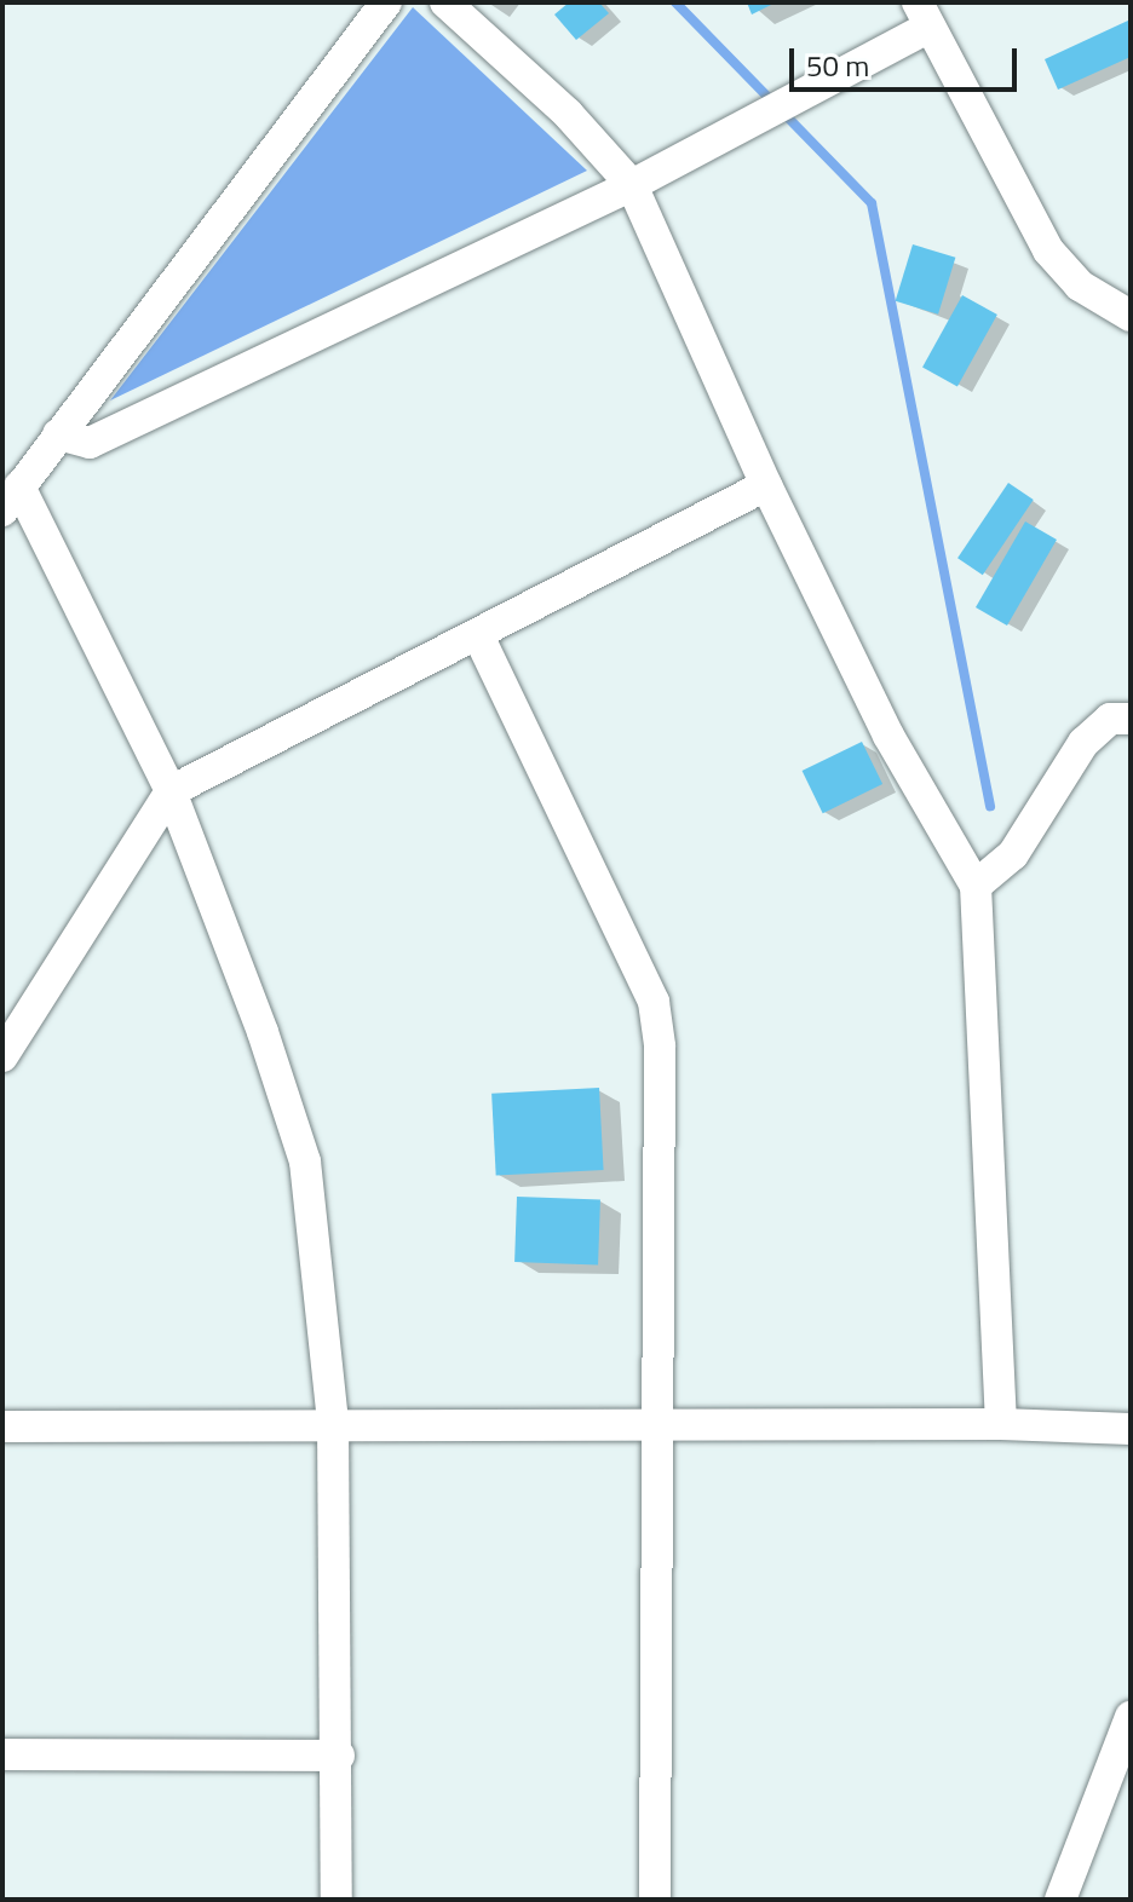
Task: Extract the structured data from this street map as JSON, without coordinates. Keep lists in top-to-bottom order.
{
  "scale_bar": "50 m"
}
